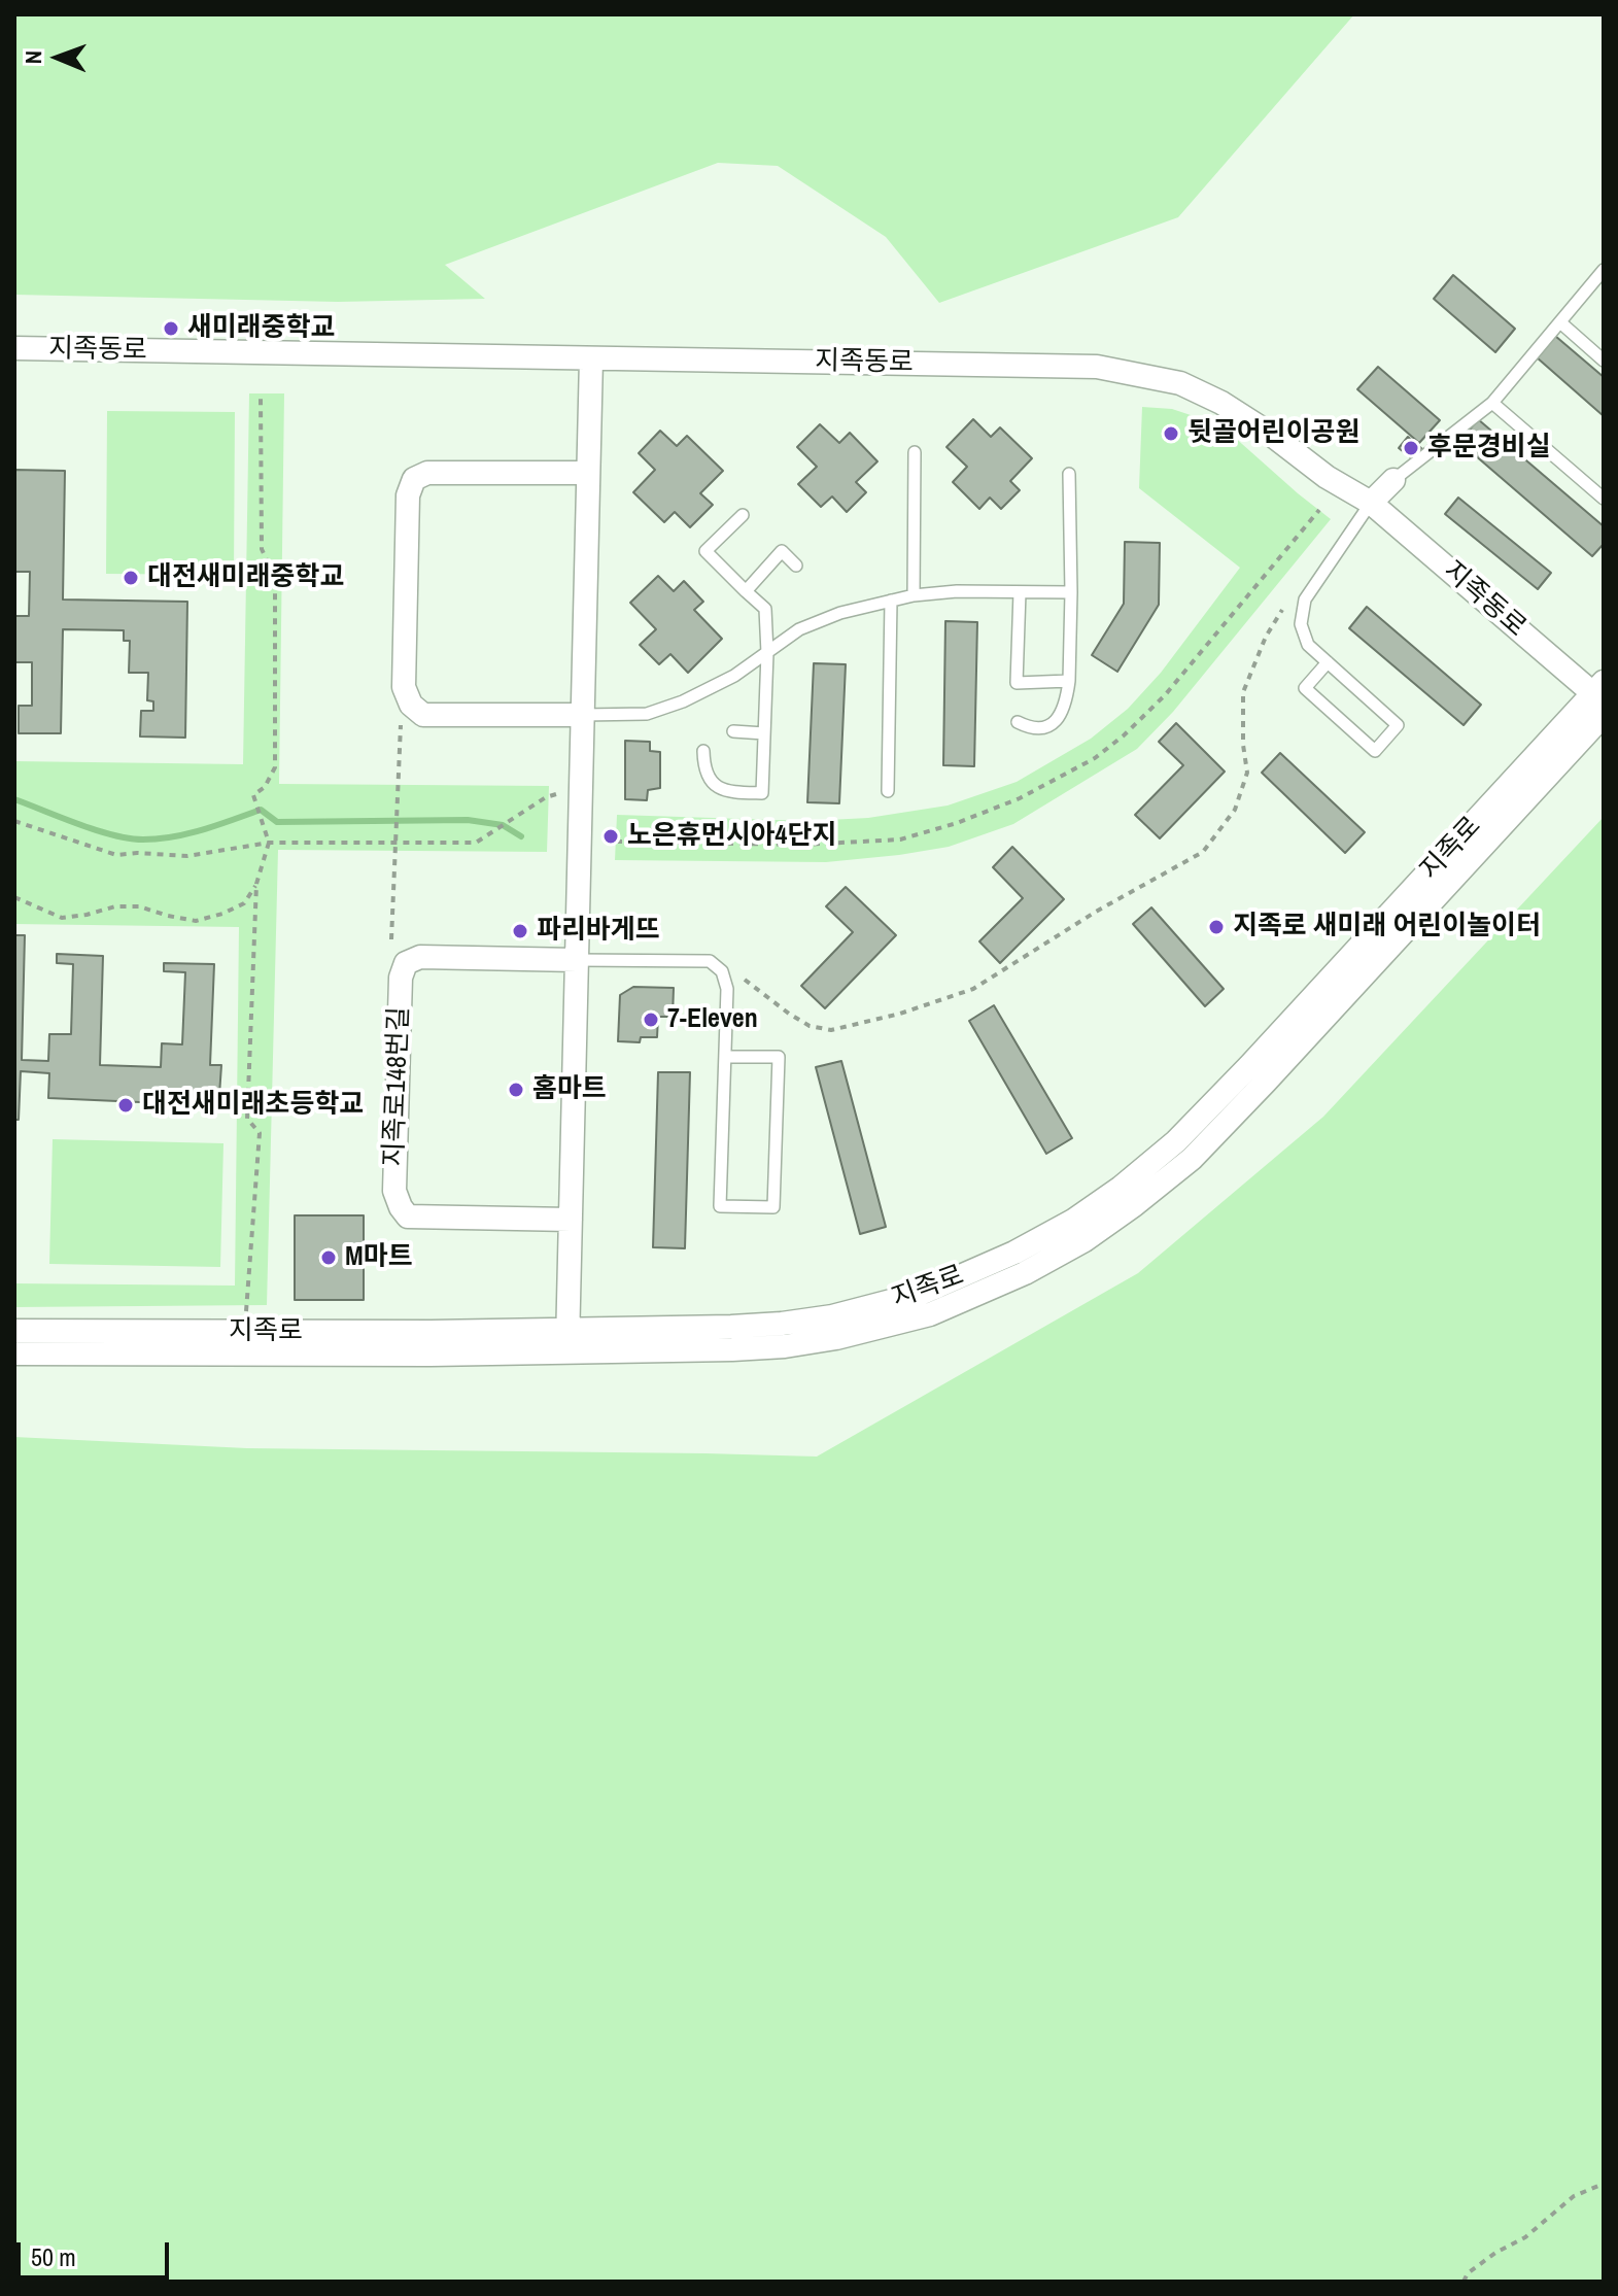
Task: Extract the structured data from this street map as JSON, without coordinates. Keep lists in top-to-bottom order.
{
  "streets": {
    "street": ["지족동로", "지족로", "지족로148번길"]
  },
  "crossings": [
    ["지족동로", "지족로"]
  ],
  "places": [
    "새미래중학교",
    "뒷골어린이공원",
    "후문경비실",
    "대전새미래중학교",
    "노은휴먼시아4단지",
    "지족로 새미래 어린이놀이터",
    "파리바게뜨",
    "7-Eleven",
    "홈마트",
    "대전새미래초등학교",
    "M마트"
  ],
  "scale_bar": "50 m",
  "north": "left"
}
